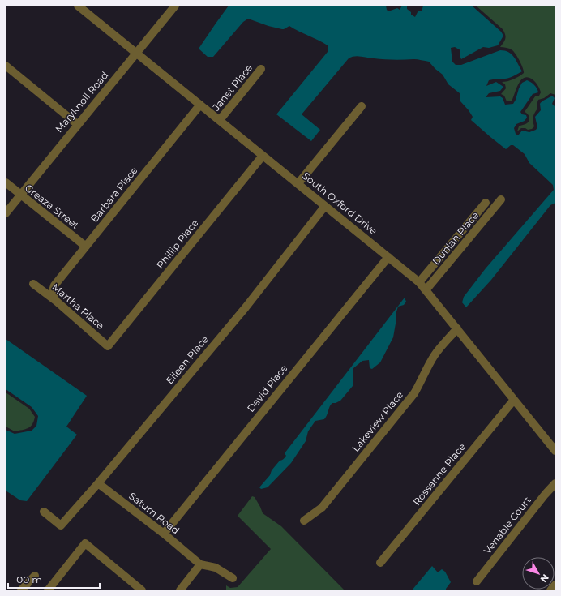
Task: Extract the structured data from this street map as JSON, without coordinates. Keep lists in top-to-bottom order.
{
  "streets": {
    "street": [
      "Janet Place",
      "Maryknoll Road",
      "Barbara Place",
      "South Oxford Drive",
      "Greaza Street",
      "Dunlan Place",
      "Phillip Place",
      "Martha Place",
      "Eileen Place",
      "David Place",
      "Lakeview Place",
      "Rossanne Place",
      "Saturn Road",
      "Venable Court"
    ]
  },
  "crossings": [
    ["Janet Place", "South Oxford Drive"],
    ["Maryknoll Road", "South Oxford Drive"],
    ["Maryknoll Road", "Greaza Street"],
    ["Barbara Place", "South Oxford Drive"],
    ["Barbara Place", "Greaza Street"],
    ["Barbara Place", "Martha Place"],
    ["South Oxford Drive", "Dunlan Place"],
    ["South Oxford Drive", "Phillip Place"],
    ["South Oxford Drive", "Eileen Place"],
    ["South Oxford Drive", "David Place"],
    ["South Oxford Drive", "Lakeview Place"],
    ["South Oxford Drive", "Rossanne Place"],
    ["Phillip Place", "Martha Place"],
    ["Eileen Place", "Saturn Road"],
    ["David Place", "Saturn Road"]
  ],
  "scale_bar": "100 m",
  "north": "bottom right"
}
